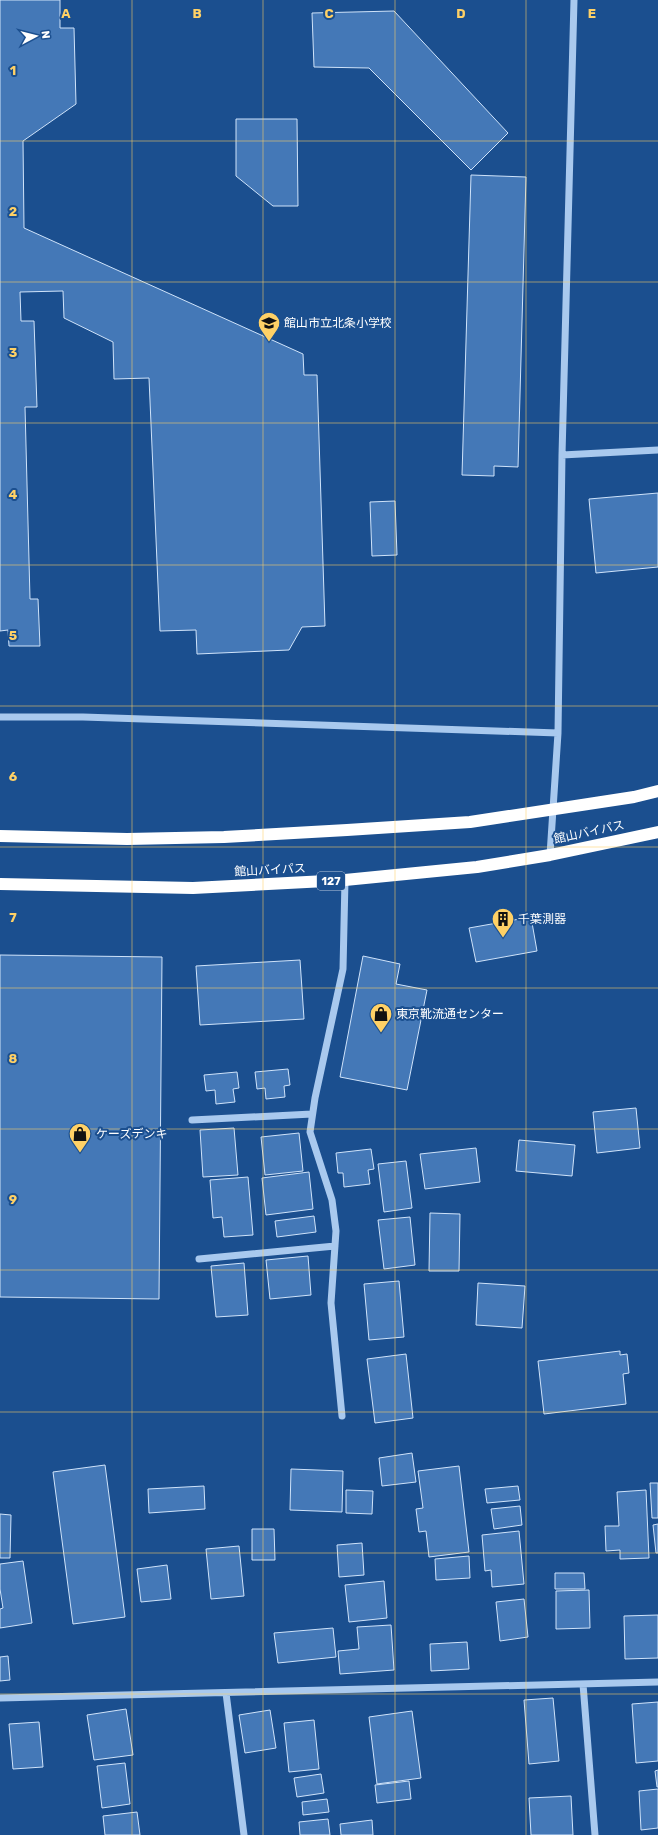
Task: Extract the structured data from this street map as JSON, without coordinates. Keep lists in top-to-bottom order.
{
  "streets": {
    "highway": ["館山バイパス", "127"]
  },
  "places": {
    "school or university": ["館山市立北条小学校"],
    "building": ["千葉測器"],
    "shop": ["東京靴流通センター", "ケーズデンキ"]
  },
  "north": "right",
  "grid": {
    "columns": [
      "A",
      "B",
      "C",
      "D",
      "E"
    ],
    "rows": [
      "1",
      "2",
      "3",
      "4",
      "5",
      "6",
      "7",
      "8",
      "9"
    ]
  }
}
